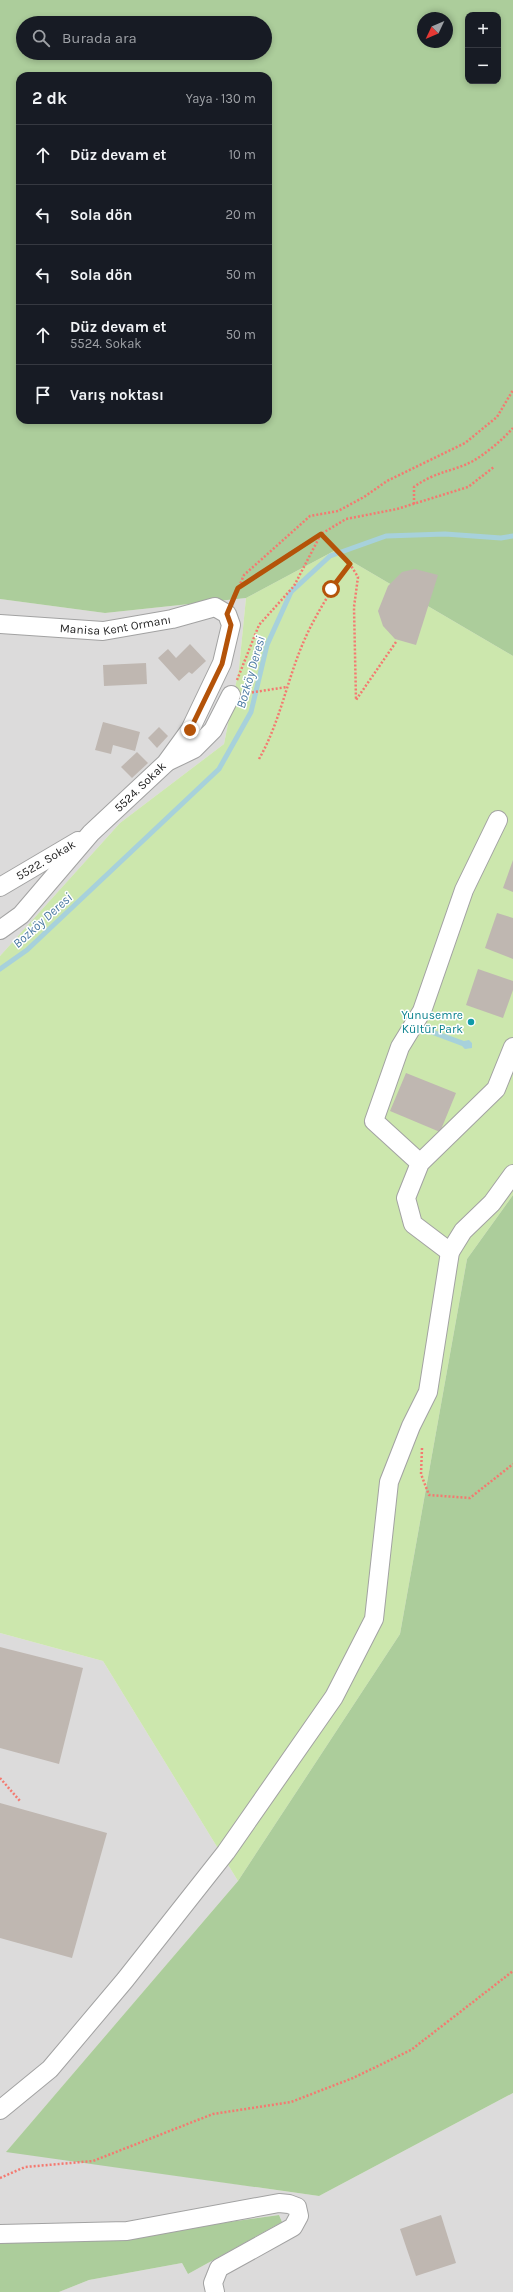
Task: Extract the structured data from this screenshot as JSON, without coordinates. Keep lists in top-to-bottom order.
{
  "streets": {
    "street": ["Manisa Kent Ormanı", "5524. Sokak", "5522. Sokak"]
  },
  "crossings": [
    ["Manisa Kent Ormanı", "5524. Sokak"],
    ["5524. Sokak", "5522. Sokak"]
  ],
  "water": ["Bozköy Deresi"],
  "places": ["Yunusemre Kültür Park"],
  "north": "bottom left",
  "page": {
    "map_buttons": ["+", "−"],
    "search": "Burada ara",
    "heading": ["2 dk", "Yaya · 130 m"],
    "list": [
      ["Düz devam et", "10 m"],
      ["Sola dön", "20 m"],
      ["Sola dön", "50 m"],
      ["Düz devam et", "5524. Sokak", "50 m"],
      "Varış noktası"
    ]
  }
}
